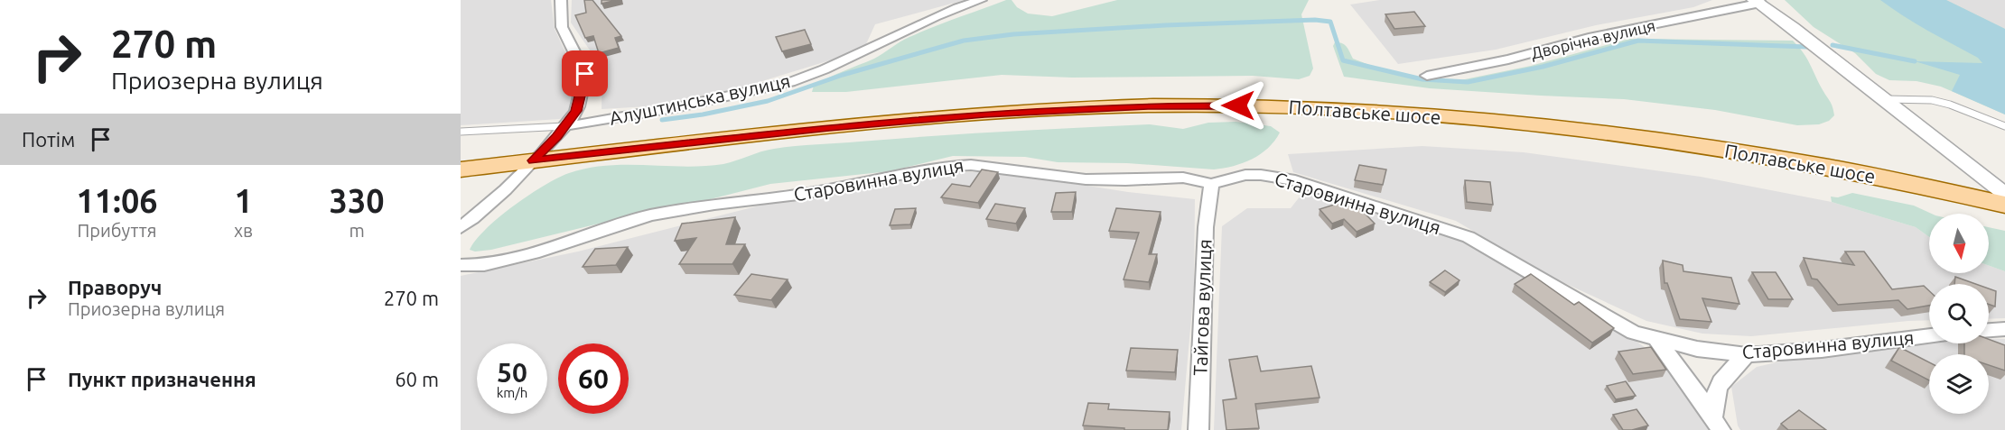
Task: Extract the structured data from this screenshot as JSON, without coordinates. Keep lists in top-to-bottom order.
{
  "streets": {
    "main road": ["Полтавське шосе"],
    "street": [
      "Дворічна вулиця",
      "Алуштинська вулиця",
      "Старовинна вулиця",
      "Тайгова вулиця"
    ]
  },
  "crossings": [
    ["Старовинна вулиця", "Тайгова вулиця"]
  ],
  "north": "bottom",
  "page": {
    "turn": ["270 m", "Приозерна вулиця"],
    "then": "Потім",
    "eta": [
      "11:06",
      "Прибуття",
      "1",
      "хв",
      "330",
      "m"
    ],
    "list": [
      {
        "name": "Праворуч",
        "note": "Приозерна вулиця",
        "value": "270 m"
      },
      {
        "name": "Пункт призначення",
        "value": "60 m"
      }
    ],
    "speed": "50 km/h",
    "limit": "60"
  }
}
